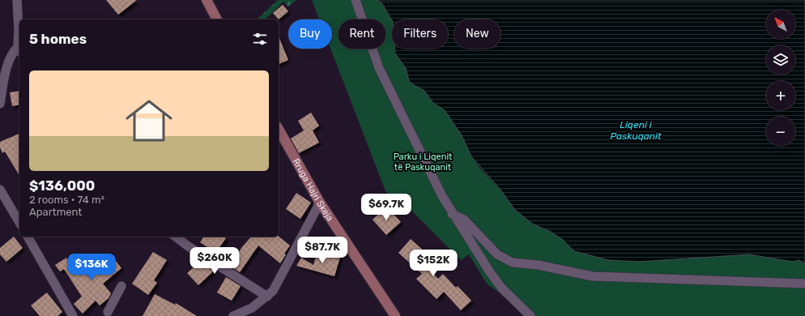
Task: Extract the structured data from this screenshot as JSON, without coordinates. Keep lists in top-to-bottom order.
{
  "streets": {
    "street": ["Rruga Hajri Skeja"]
  },
  "water": ["Liqeni i Paskuqanit"],
  "parks": ["Parku i Liqenit të Paskuqanit"],
  "north": "top left",
  "page": {
    "map_buttons": ["+", "−"],
    "chip": [
      "Buy",
      "Rent",
      "Filters",
      "New"
    ],
    "heading": "5 homes",
    "list": [
      {
        "name": "$136,000",
        "note": "2 rooms · 74 m² · Apartment"
      }
    ],
    "price": [
      "$69.7K",
      "$87.7K",
      "$260K",
      "$152K",
      "$136K"
    ]
  }
}
